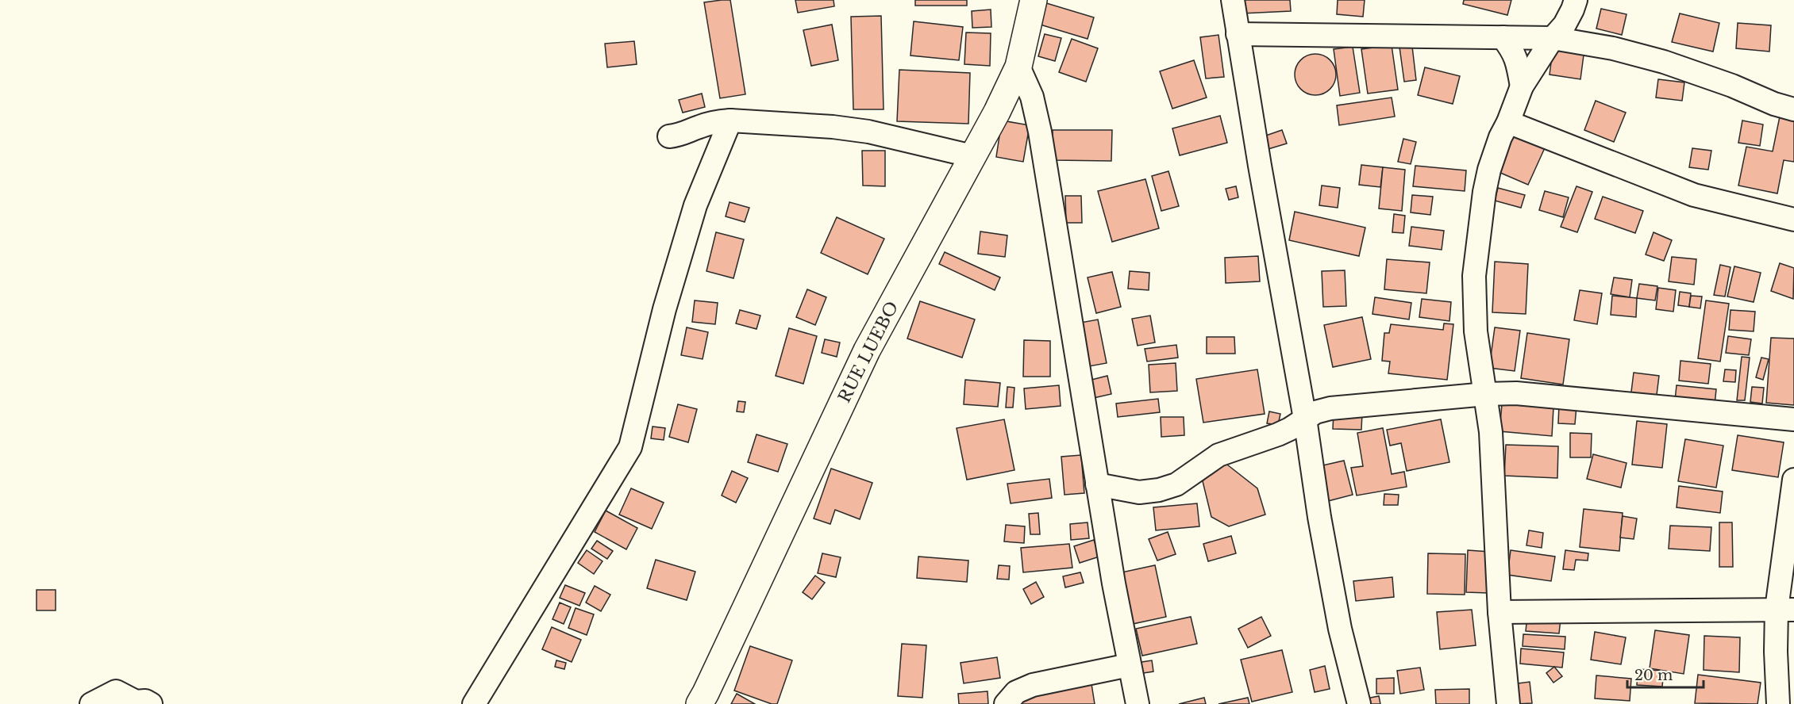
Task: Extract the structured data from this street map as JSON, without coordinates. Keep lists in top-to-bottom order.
{
  "streets": {
    "street": ["RUE LUEBO"]
  },
  "scale_bar": "20 m"
}
